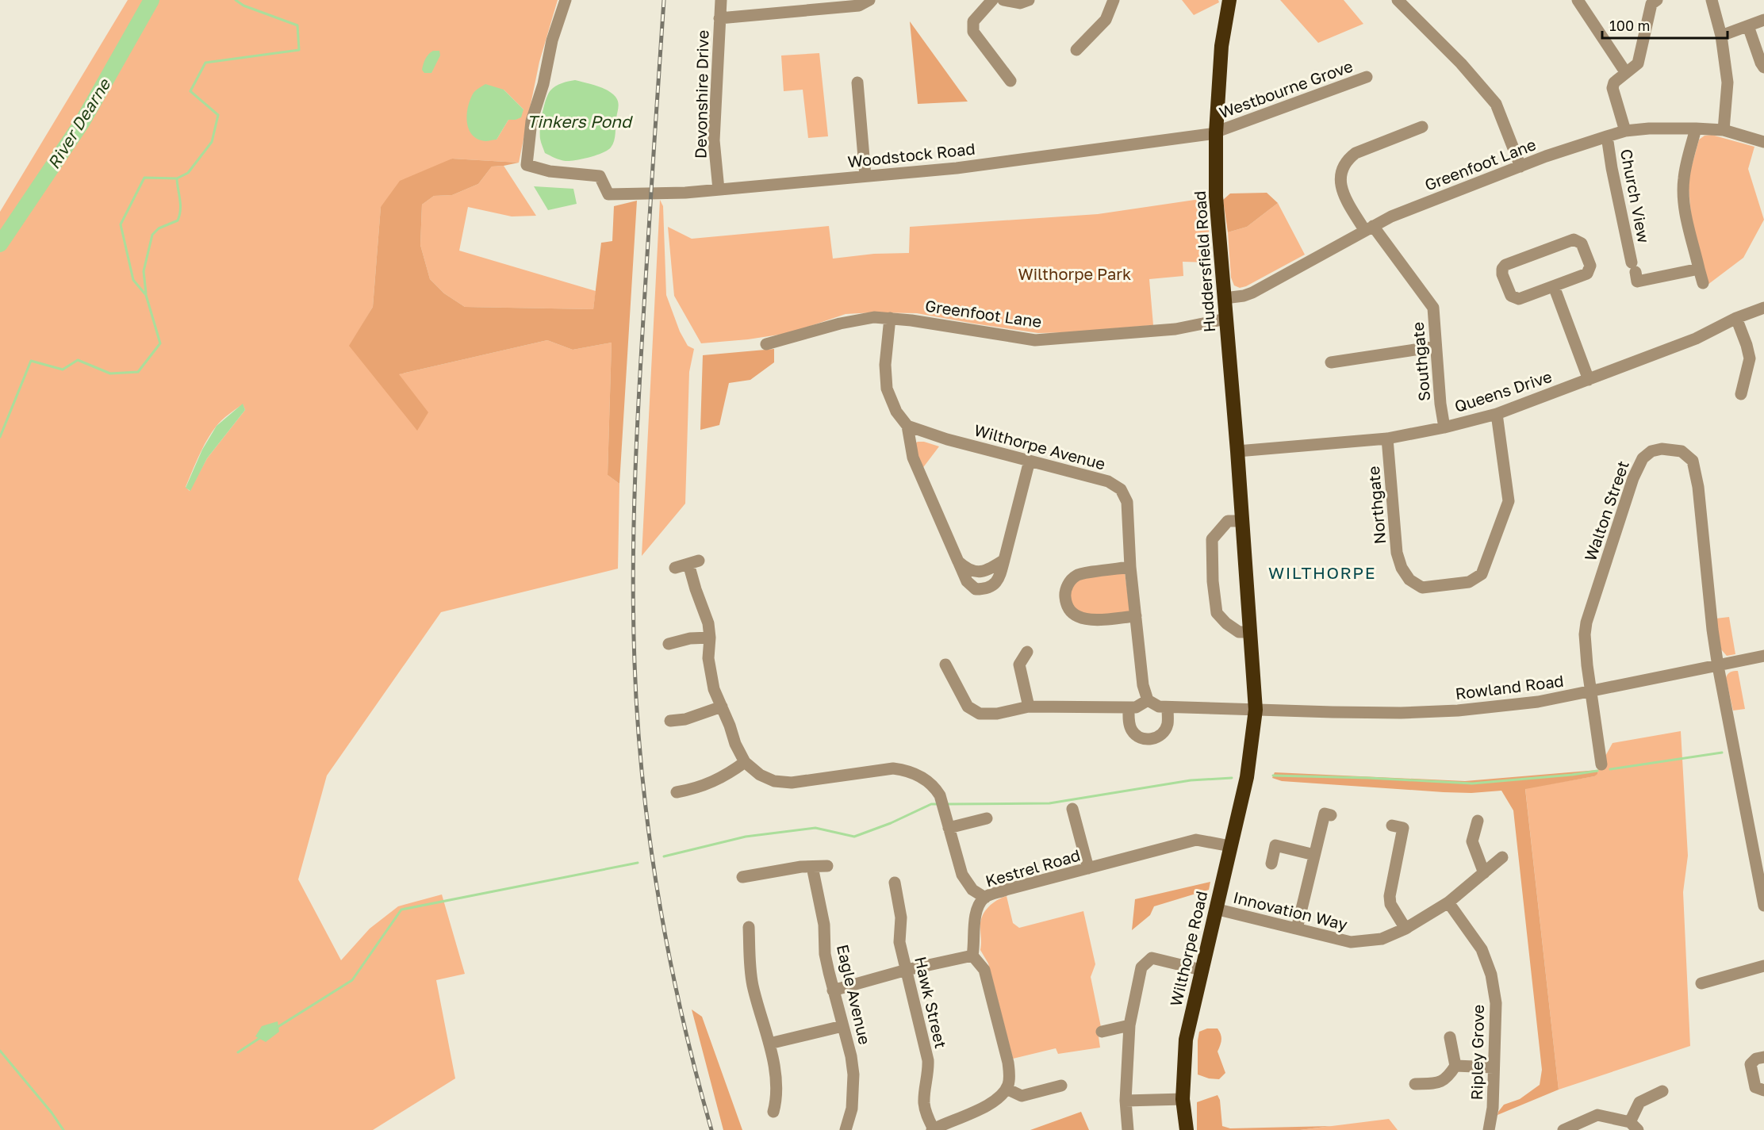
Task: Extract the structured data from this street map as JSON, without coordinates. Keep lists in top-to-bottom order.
{
  "streets": {
    "highway": ["Huddersfield Road", "Wilthorpe Road"],
    "street": [
      "Westbourne Grove",
      "Devonshire Drive",
      "Woodstock Road",
      "Greenfoot Lane",
      "Church View",
      "Southgate",
      "Queens Drive",
      "Wilthorpe Avenue",
      "Northgate",
      "Walton Street",
      "Rowland Road",
      "Kestrel Road",
      "Innovation Way",
      "Eagle Avenue",
      "Hawk Street",
      "Ripley Grove"
    ]
  },
  "crossings": [
    ["Westbourne Grove", "Woodstock Road"],
    ["Westbourne Grove", "Huddersfield Road"],
    ["Devonshire Drive", "Woodstock Road"],
    ["Woodstock Road", "Huddersfield Road"],
    ["Greenfoot Lane", "Church View"],
    ["Greenfoot Lane", "Huddersfield Road"],
    ["Greenfoot Lane", "Southgate"],
    ["Huddersfield Road", "Queens Drive"],
    ["Huddersfield Road", "Rowland Road"],
    ["Huddersfield Road", "Wilthorpe Road"],
    ["Southgate", "Queens Drive"],
    ["Queens Drive", "Northgate"],
    ["Walton Street", "Rowland Road"],
    ["Kestrel Road", "Wilthorpe Road"],
    ["Innovation Way", "Wilthorpe Road"],
    ["Innovation Way", "Ripley Grove"]
  ],
  "districts": ["WILTHORPE"],
  "water": ["Tinkers Pond", "River Dearne"],
  "parks": ["Wilthorpe Park"],
  "scale_bar": "100 m"
}
